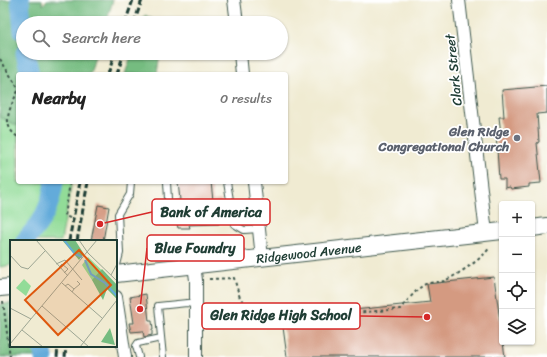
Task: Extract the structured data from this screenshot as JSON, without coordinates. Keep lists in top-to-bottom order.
{
  "streets": {
    "street": ["Clark Street", "Ridgewood Avenue"]
  },
  "crossings": [
    ["Clark Street", "Ridgewood Avenue"]
  ],
  "places": [
    "Glen Ridge Congregational Church",
    "Bank of America",
    "Blue Foundry",
    "Glen Ridge High School"
  ],
  "page": {
    "search": "Search here",
    "heading": ["Nearby", "0 results"],
    "map_buttons": ["+", "−"]
  }
}
